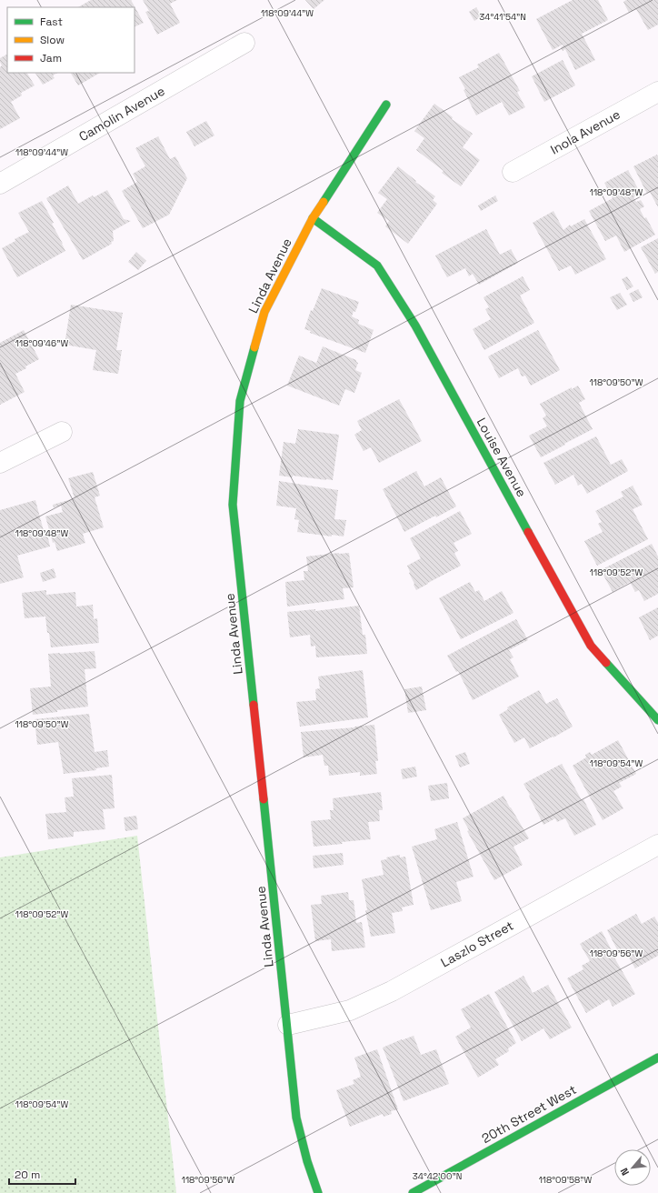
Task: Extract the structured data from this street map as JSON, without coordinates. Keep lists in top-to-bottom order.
{
  "streets": {
    "street": [
      "Camolin Avenue",
      "Inola Avenue",
      "Linda Avenue",
      "Louise Avenue",
      "Laszlo Street",
      "20th Street West"
    ]
  },
  "crossings": [
    ["Linda Avenue", "Louise Avenue"],
    ["Linda Avenue", "Laszlo Street"]
  ],
  "legend": ["Fast", "Slow", "Jam"],
  "scale_bar": "20 m",
  "north": "bottom left",
  "coordinates": [
    "118°09'44\"W",
    "34°41'54\"N",
    "118°09'48\"W",
    "118°09'46\"W",
    "118°09'50\"W",
    "118°09'52\"W",
    "118°09'54\"W",
    "118°09'56\"W",
    "34°42'00\"N",
    "118°09'58\"W"
  ]
}
